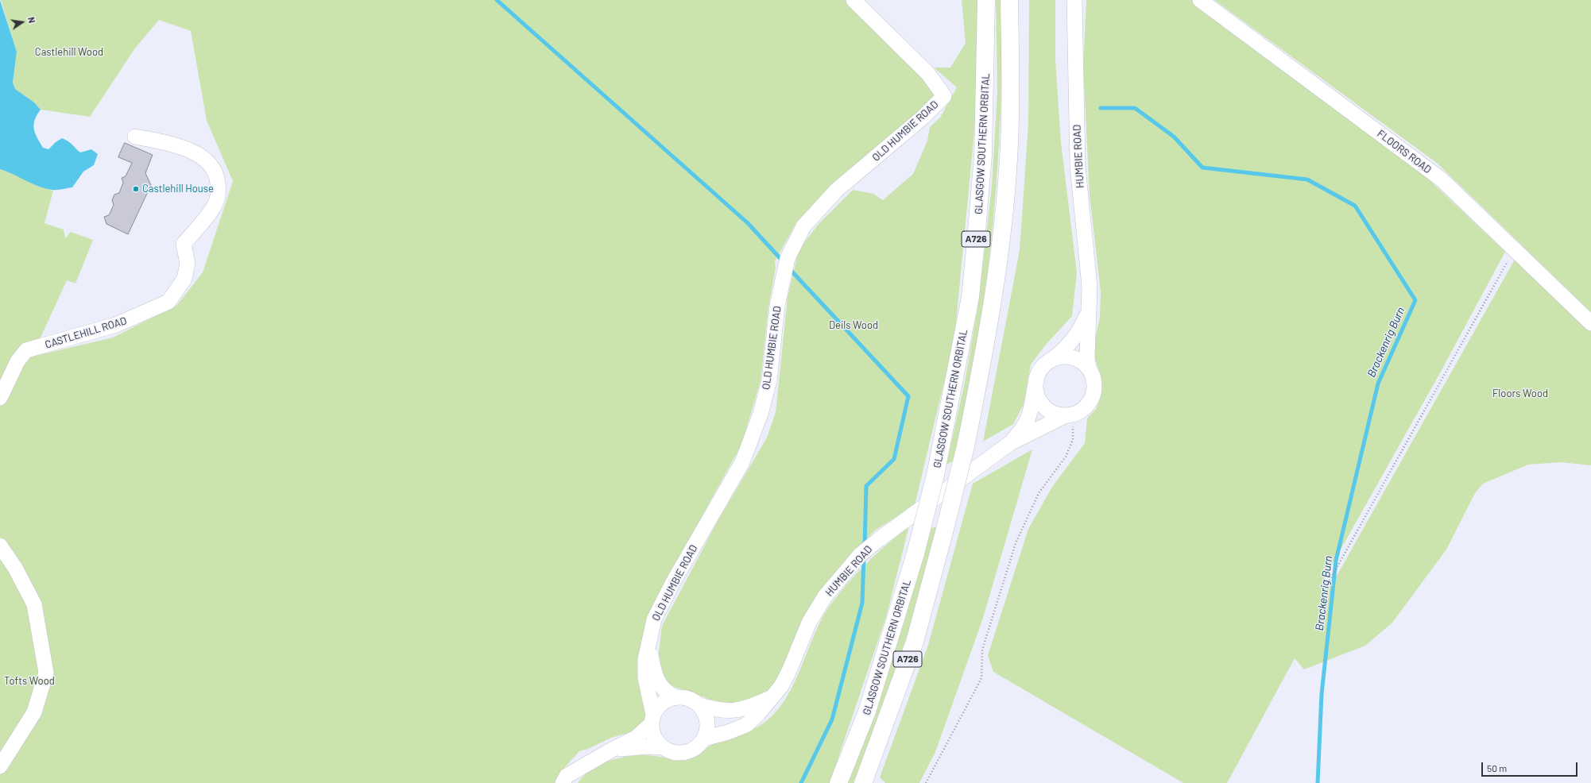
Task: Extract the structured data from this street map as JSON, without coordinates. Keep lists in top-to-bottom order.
{
  "streets": {
    "highway": ["GLASGOW SOUTHERN ORBITAL", "A726"],
    "street": [
      "OLD HUMBIE ROAD",
      "FLOORS ROAD",
      "HUMBIE ROAD",
      "CASTLEHILL ROAD"
    ]
  },
  "crossings": [
    ["OLD HUMBIE ROAD", "HUMBIE ROAD"]
  ],
  "water": ["Brackenrig Burn"],
  "parks": [
    "Castlehill Wood",
    "Deils Wood",
    "Floors Wood",
    "Tofts Wood"
  ],
  "places": ["Castlehill House"],
  "scale_bar": "50 m",
  "north": "right"
}
